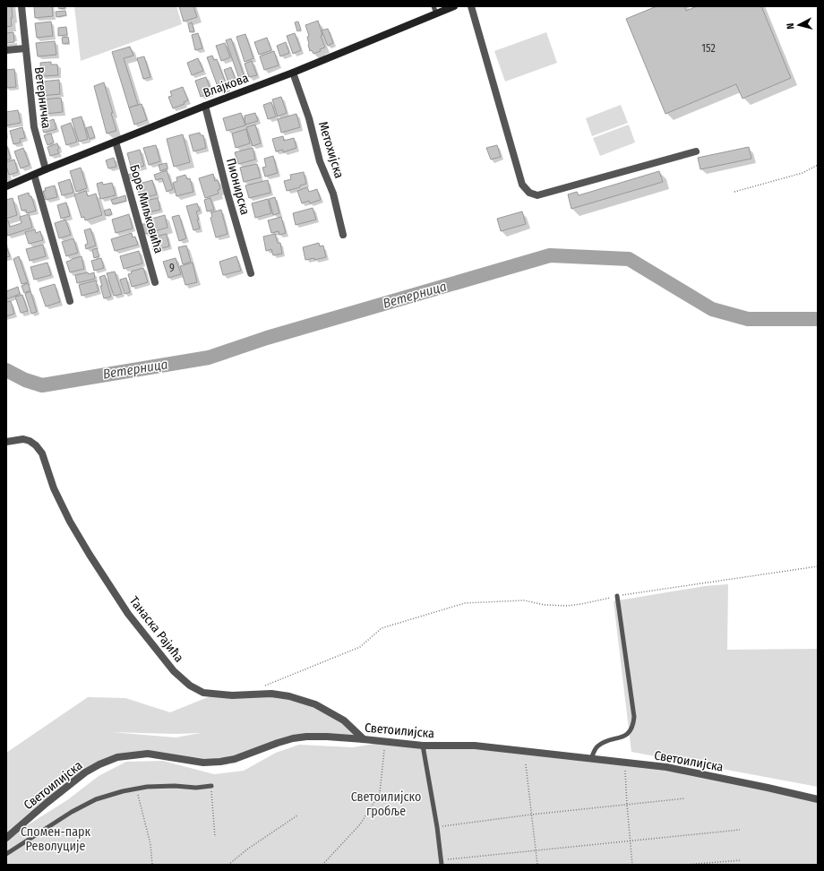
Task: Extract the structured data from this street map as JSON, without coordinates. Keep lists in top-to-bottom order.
{
  "streets": {
    "main road": ["Влајкова"],
    "street": [
      "Ветерничка",
      "Метохијска",
      "Пионирска",
      "Боре Миљковића",
      "Танаска Рајића",
      "Светоилијска"
    ]
  },
  "crossings": [
    ["Влајкова", "Ветерничка"],
    ["Влајкова", "Метохијска"],
    ["Влајкова", "Пионирска"],
    ["Влајкова", "Боре Миљковића"],
    ["Танаска Рајића", "Светоилијска"]
  ],
  "water": ["Ветерница"],
  "parks": ["Светоилијско гробље", "Спомен-парк Револуције"],
  "house_numbers": ["152", "9"],
  "north": "left"
}
